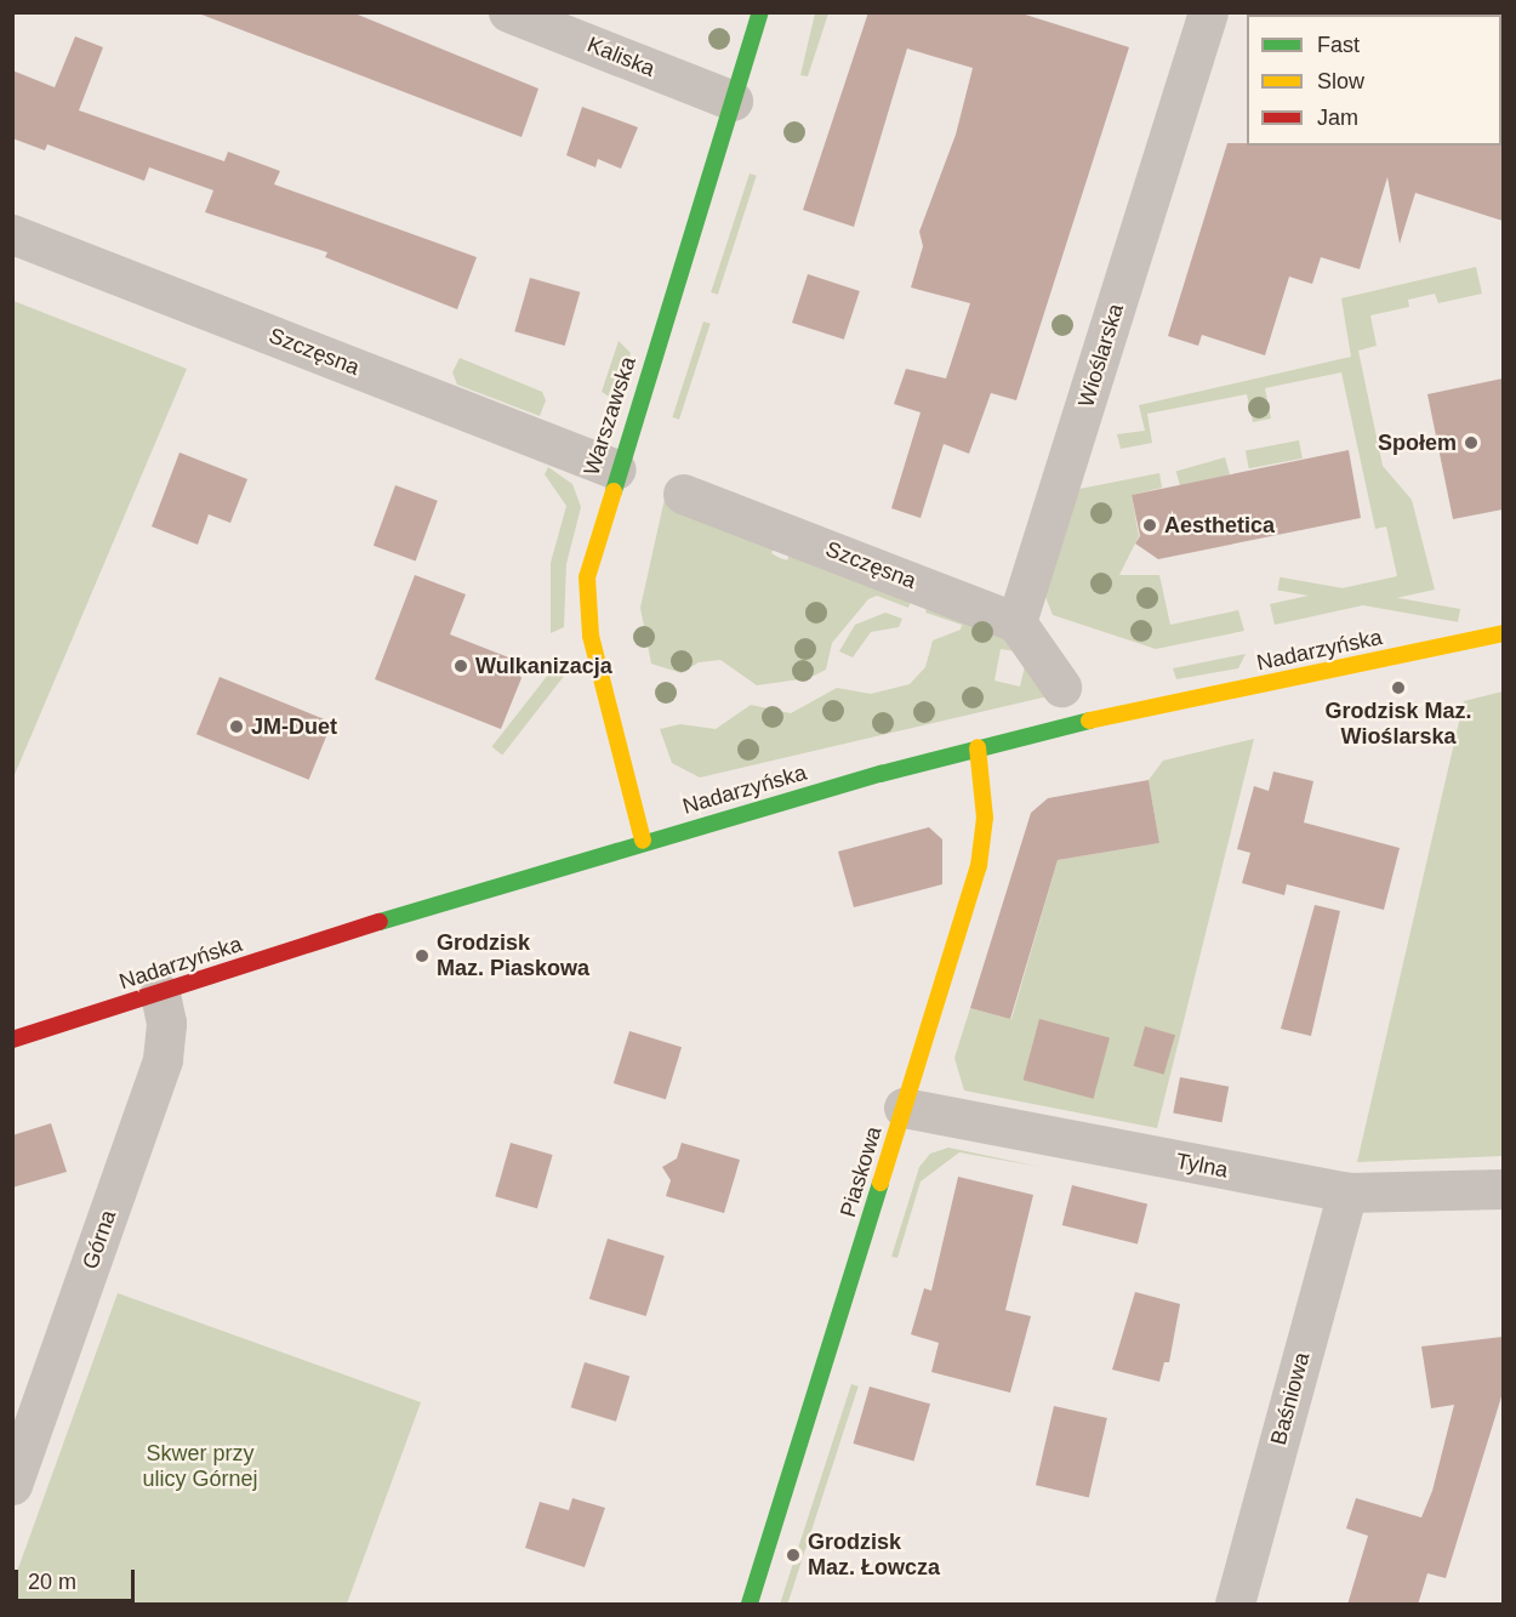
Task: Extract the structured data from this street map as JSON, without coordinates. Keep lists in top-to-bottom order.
{
  "streets": {
    "street": [
      "Kaliska",
      "Szczęsna",
      "Wioślarska",
      "Warszawska",
      "Nadarzyńska",
      "Tylna",
      "Piaskowa",
      "Górna",
      "Baśniowa"
    ]
  },
  "crossings": [
    ["Kaliska", "Warszawska"],
    ["Szczęsna", "Wioślarska"],
    ["Szczęsna", "Warszawska"],
    ["Warszawska", "Nadarzyńska"],
    ["Nadarzyńska", "Piaskowa"],
    ["Nadarzyńska", "Górna"],
    ["Tylna", "Piaskowa"],
    ["Tylna", "Baśniowa"]
  ],
  "parks": ["Skwer przy ulicy Górnej"],
  "places": [
    "Społem",
    "Aesthetica",
    "Wulkanizacja",
    "Grodzisk Maz. Wioślarska",
    "JM-Duet",
    "Grodzisk Maz. Piaskowa",
    "Grodzisk Maz. Łowcza"
  ],
  "legend": ["Fast", "Slow", "Jam"],
  "scale_bar": "20 m"
}
